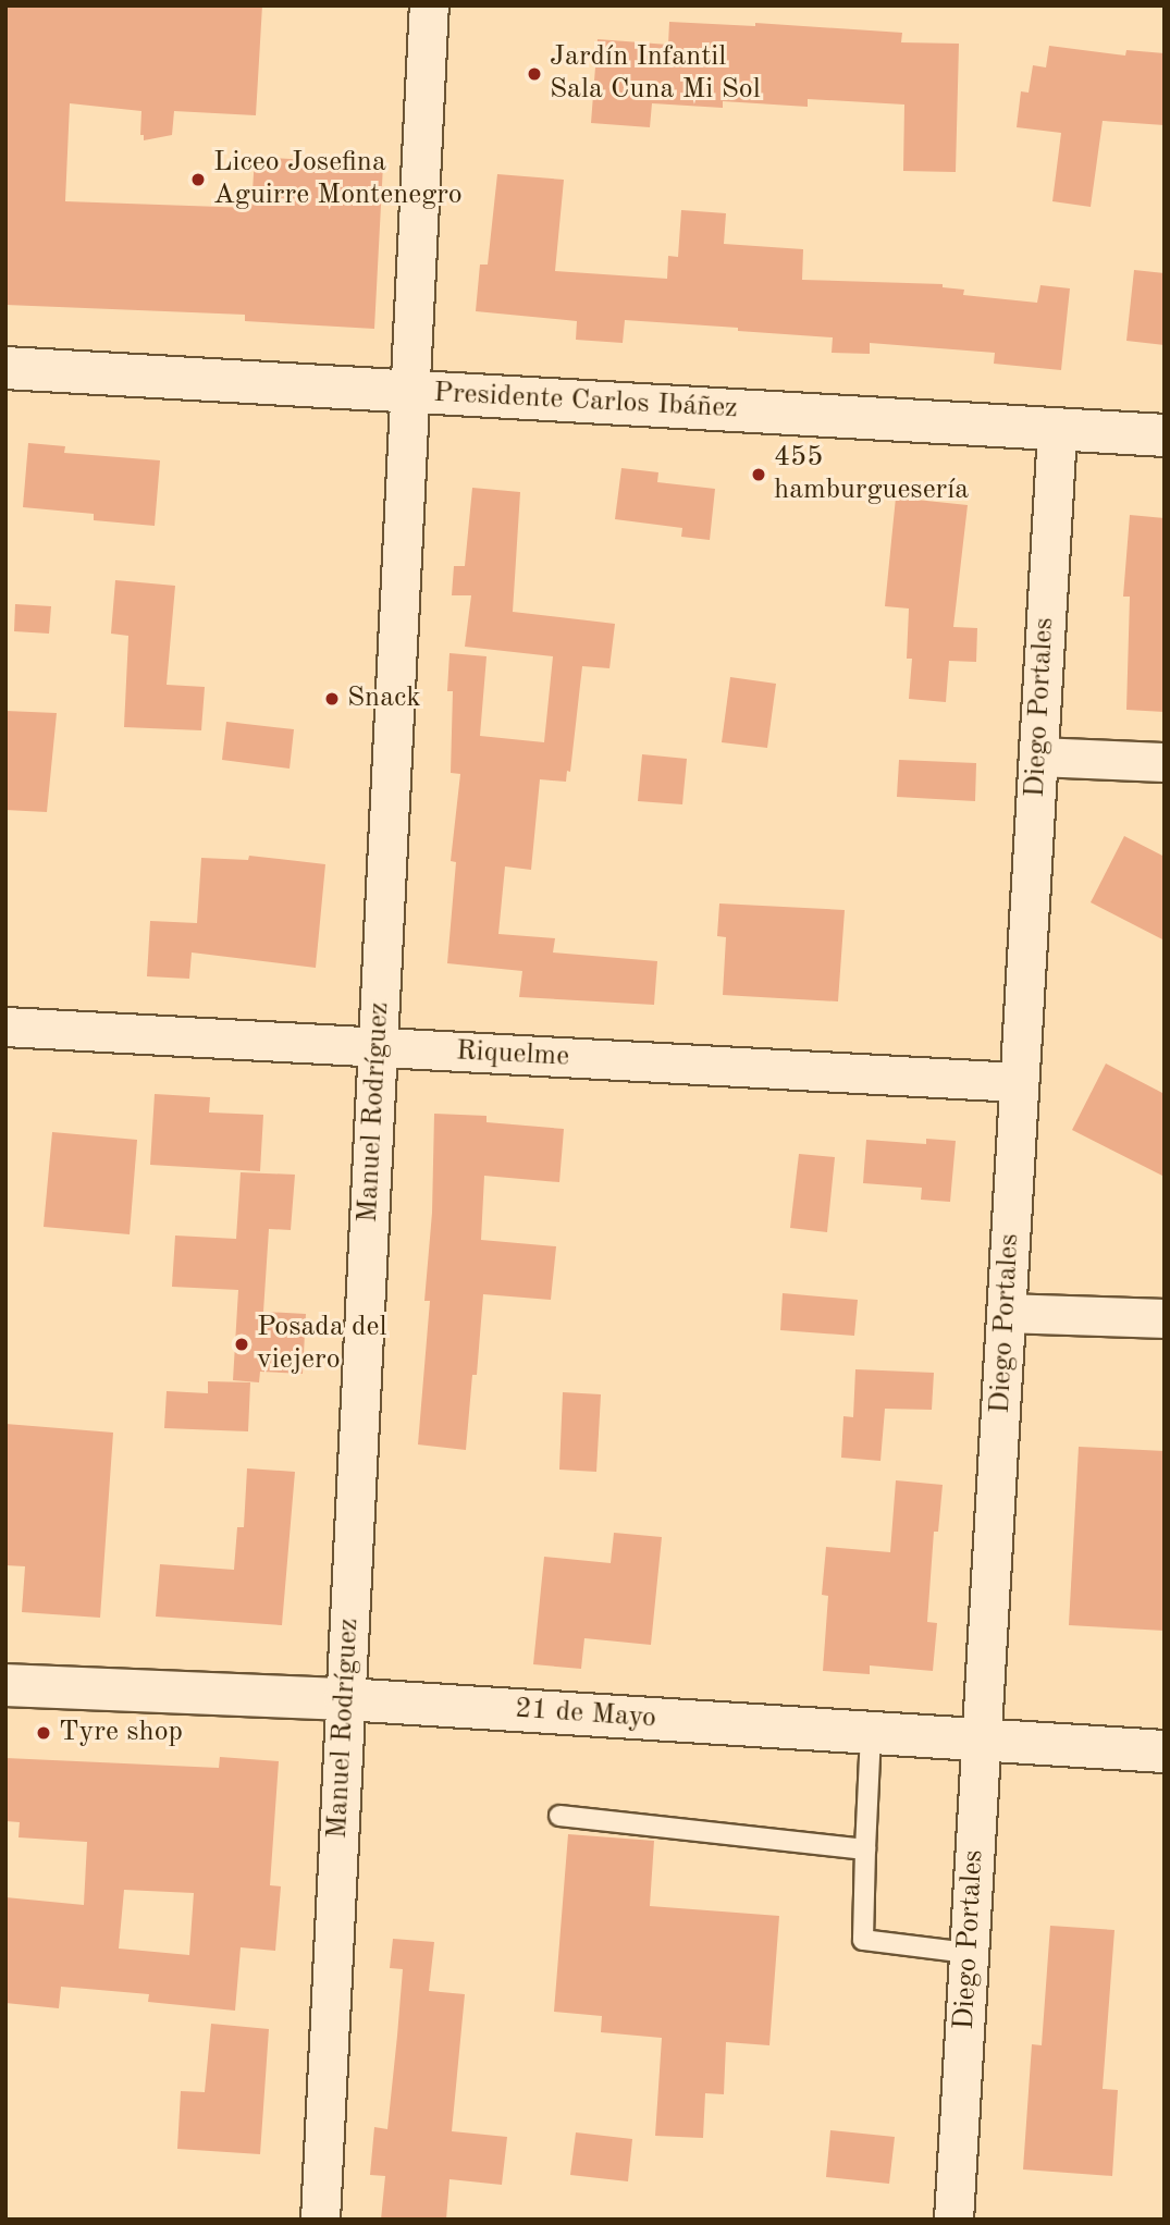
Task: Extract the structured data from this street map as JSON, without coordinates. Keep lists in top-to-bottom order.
{
  "streets": {
    "street": [
      "Presidente Carlos Ibáñez",
      "Diego Portales",
      "Riquelme",
      "Manuel Rodríguez",
      "21 de Mayo"
    ]
  },
  "crossings": [
    ["Presidente Carlos Ibáñez", "Diego Portales"],
    ["Presidente Carlos Ibáñez", "Manuel Rodríguez"],
    ["Diego Portales", "Riquelme"],
    ["Diego Portales", "21 de Mayo"],
    ["Riquelme", "Manuel Rodríguez"],
    ["Manuel Rodríguez", "21 de Mayo"]
  ],
  "places": [
    "Jardín Infantil Sala Cuna Mi Sol",
    "Liceo Josefina Aguirre Montenegro",
    "455 hamburguesería",
    "Snack",
    "Posada del viejero",
    "Tyre shop"
  ]
}
